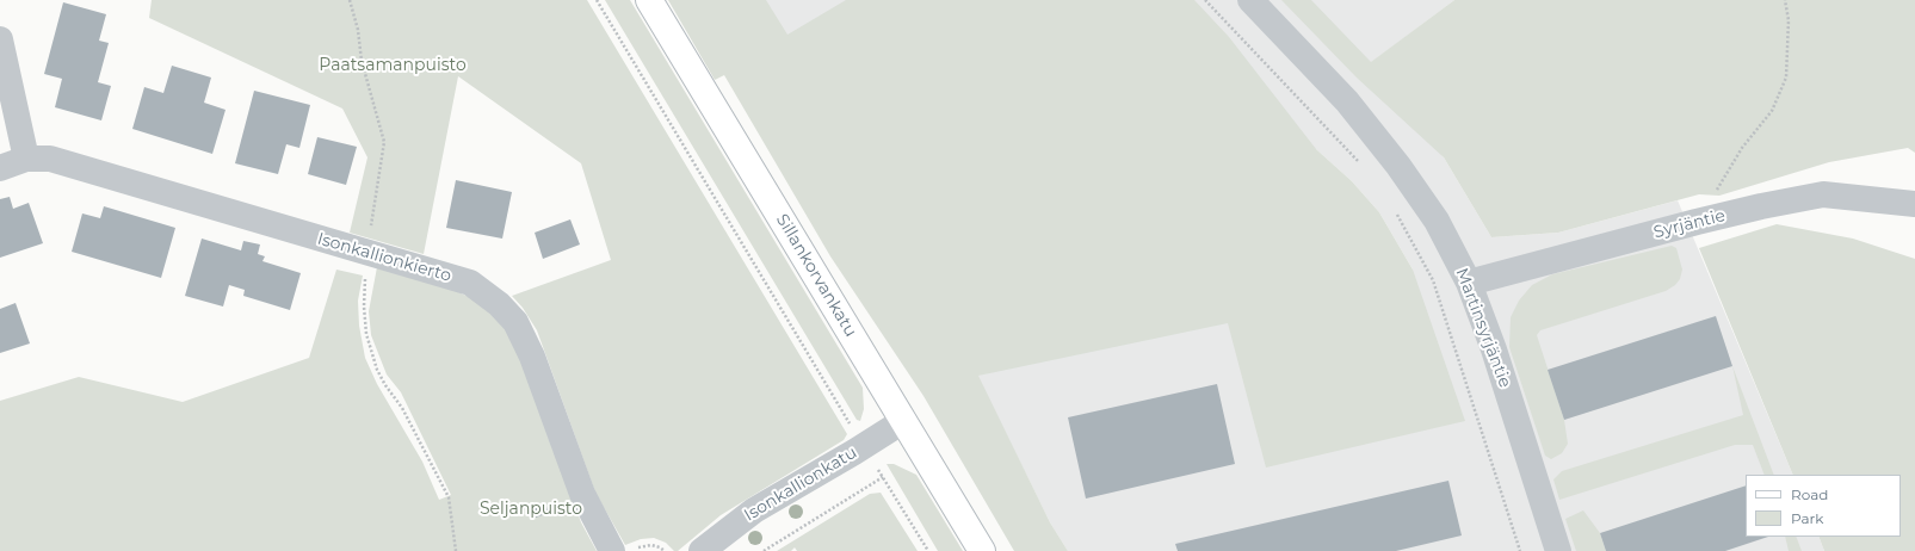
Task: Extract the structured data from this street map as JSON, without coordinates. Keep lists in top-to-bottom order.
{
  "streets": {
    "main road": ["Sillankorvankatu"],
    "street": [
      "Syrjäntie",
      "Isonkallionkierto",
      "Martinsyrjäntie",
      "Isonkallionkatu"
    ]
  },
  "crossings": [
    ["Syrjäntie", "Martinsyrjäntie"],
    ["Sillankorvankatu", "Isonkallionkatu"]
  ],
  "parks": ["Paatsamanpuisto", "Seljanpuisto"],
  "legend": ["Road", "Park"]
}
